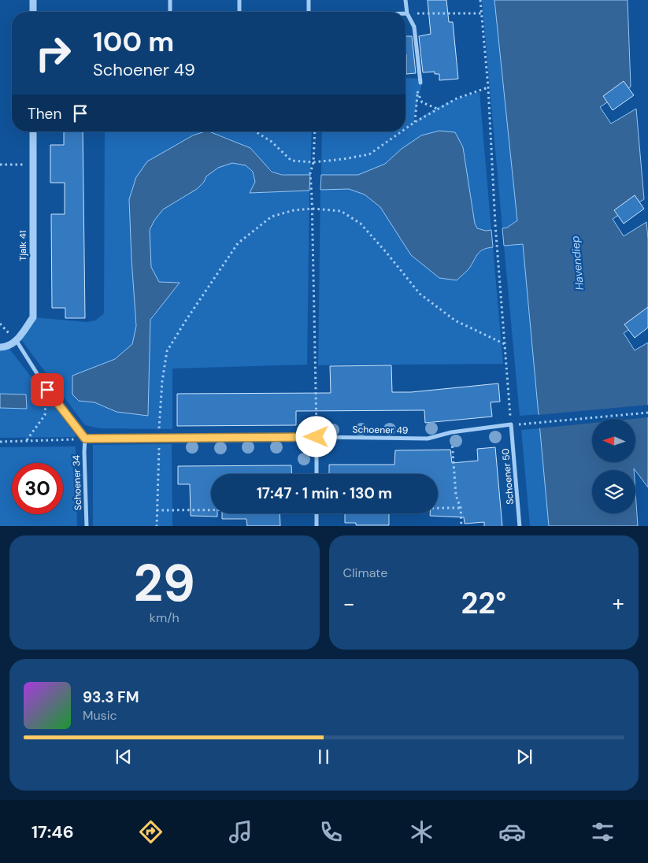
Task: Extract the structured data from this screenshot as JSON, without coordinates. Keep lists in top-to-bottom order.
{
  "streets": {
    "street": [
      "Tjalk 41",
      "Schoener 49",
      "Schoener 50",
      "Schoener 34"
    ]
  },
  "crossings": [
    ["Schoener 49", "Schoener 50"],
    ["Schoener 49", "Schoener 34"]
  ],
  "water": ["Havendiep"],
  "north": "left",
  "page": {
    "turn": ["100 m", "Schoener 49"],
    "then": "Then",
    "limit": "30",
    "trip": "17:47 · 1 min · 130 m",
    "tile": [
      ["29", "km/h"],
      "Climate"
    ],
    "heat": ["−", "22°", "+"],
    "song": ["93.3 FM", "Music"],
    "tabs": "17:46"
  }
}
